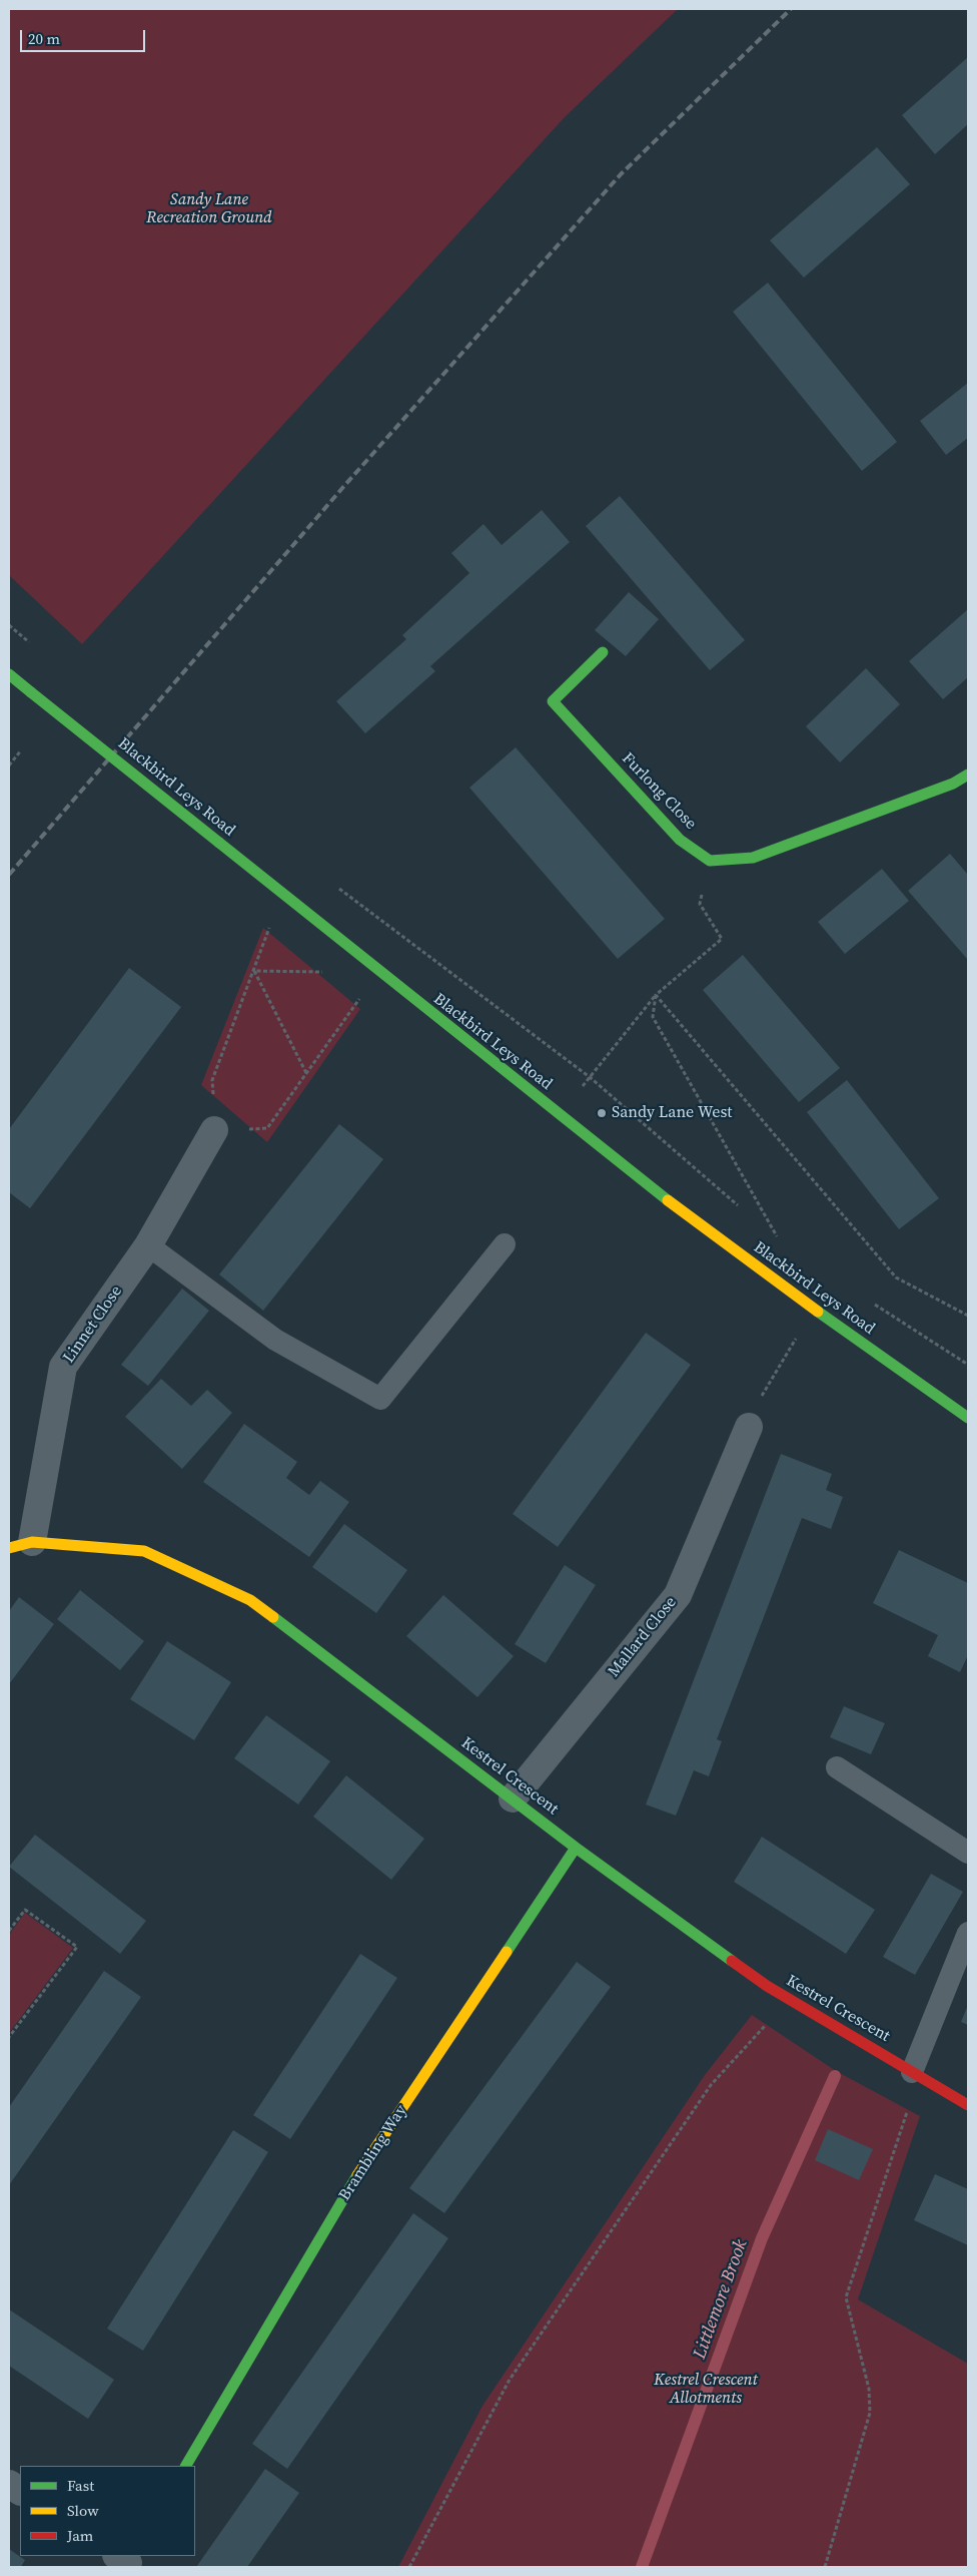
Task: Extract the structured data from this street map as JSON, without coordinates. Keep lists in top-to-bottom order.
{
  "streets": {
    "street": [
      "Blackbird Leys Road",
      "Furlong Close",
      "Linnet Close",
      "Mallard Close",
      "Kestrel Crescent",
      "Brambling Way"
    ]
  },
  "crossings": [
    ["Linnet Close", "Kestrel Crescent"],
    ["Mallard Close", "Kestrel Crescent"],
    ["Kestrel Crescent", "Brambling Way"]
  ],
  "water": ["Littlemore Brook"],
  "parks": ["Sandy Lane Recreation Ground", "Kestrel Crescent Allotments"],
  "places": ["Sandy Lane West"],
  "legend": ["Fast", "Slow", "Jam"],
  "scale_bar": "20 m"
}
